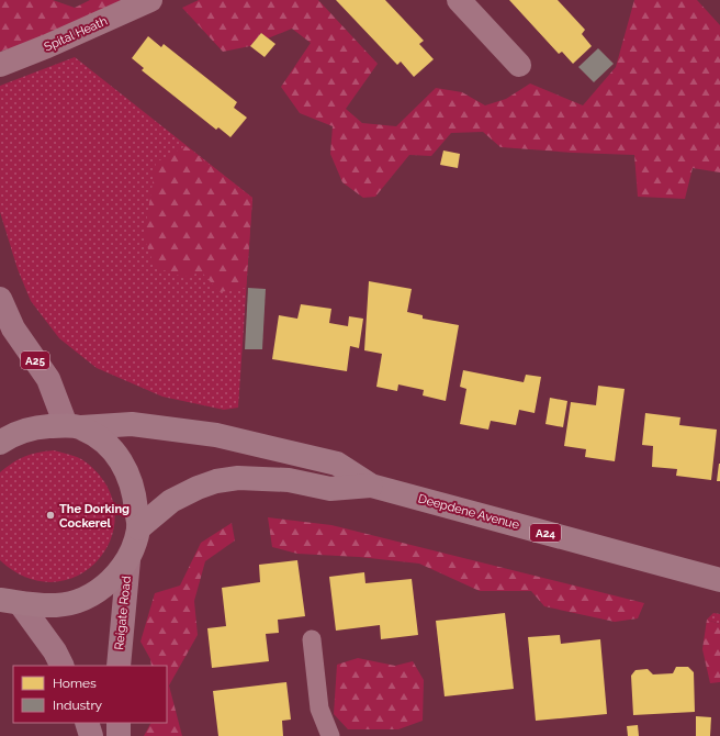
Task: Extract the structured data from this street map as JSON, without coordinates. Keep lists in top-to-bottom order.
{
  "streets": {
    "highway": ["Deepdene Avenue", "A24"],
    "main road": ["A25", "Reigate Road"],
    "street": ["Spital Heath"]
  },
  "crossings": [
    ["A25", "A24"],
    ["Deepdene Avenue", "A24"]
  ],
  "places": ["The Dorking Cockerel"],
  "legend": ["Homes", "Industry"]
}
